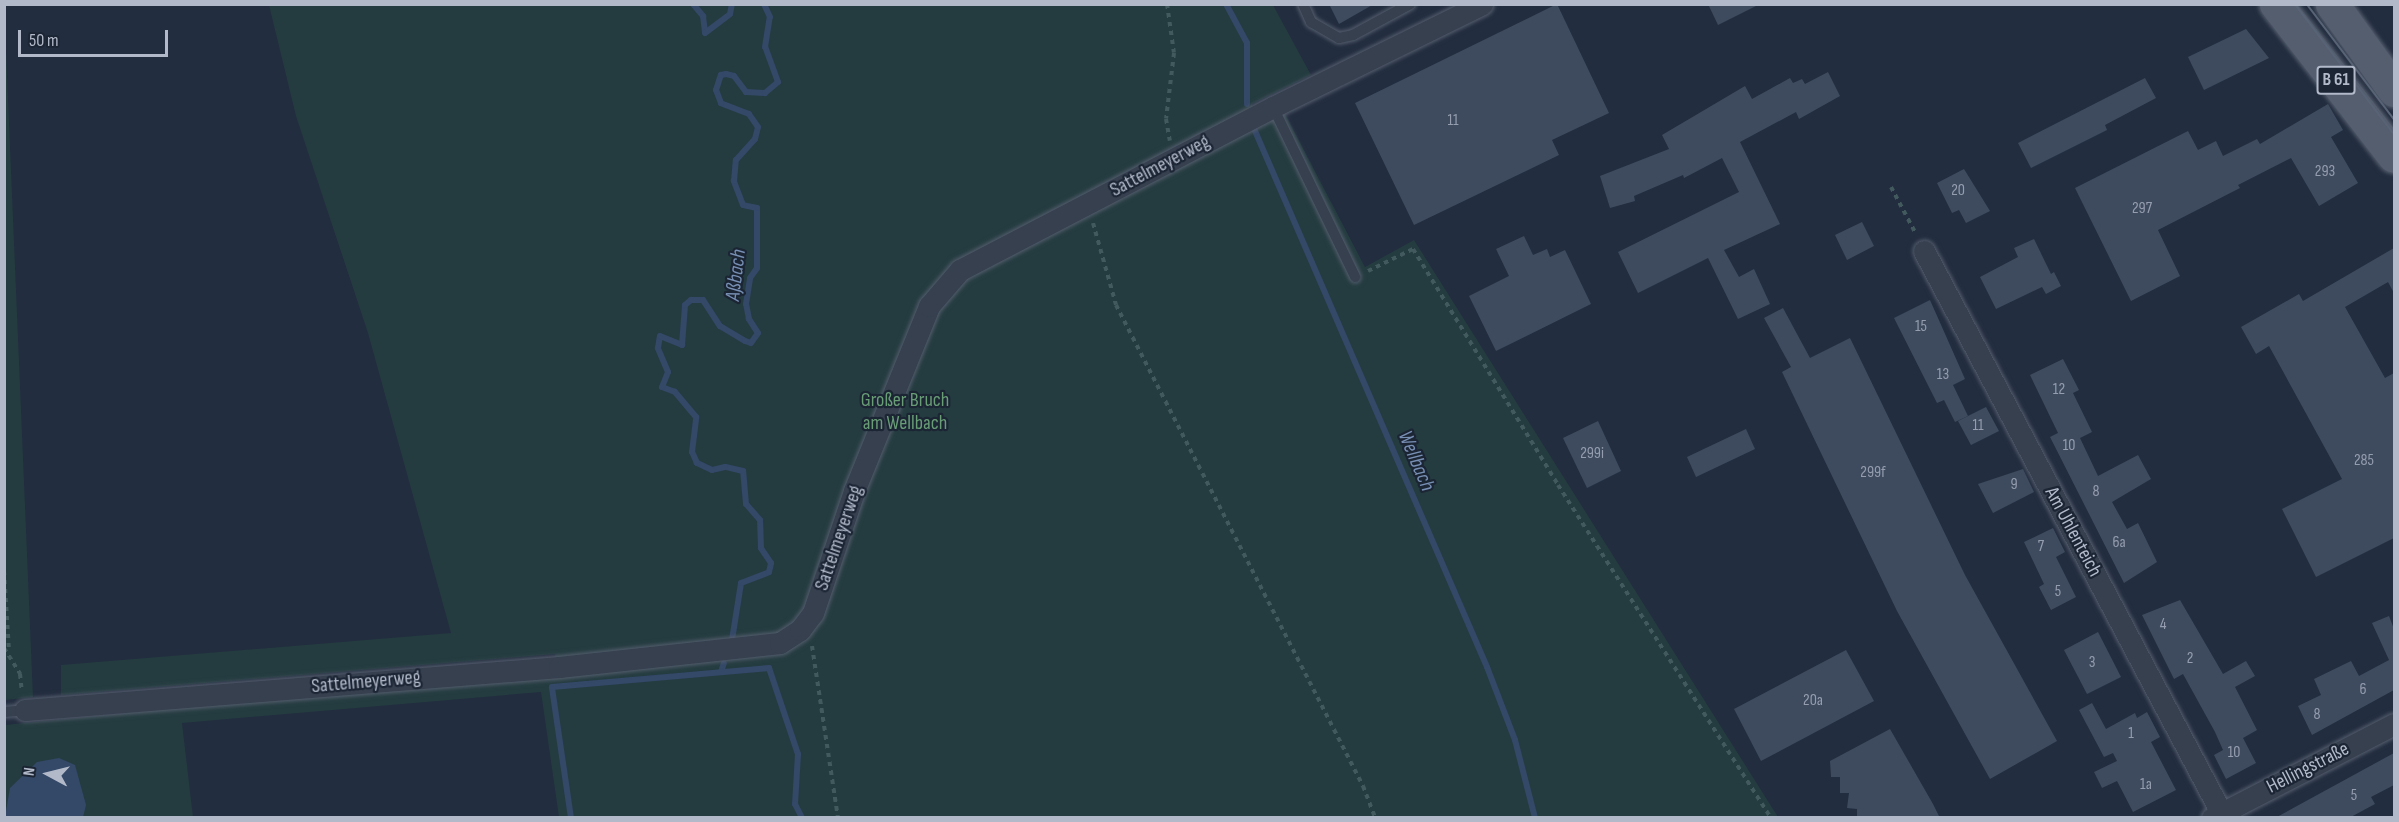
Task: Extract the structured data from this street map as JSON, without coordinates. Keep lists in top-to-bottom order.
{
  "streets": {
    "main road": ["B 61"],
    "street": ["Sattelmeyerweg", "Am Uhlenteich", "Hellingstraße"]
  },
  "crossings": [
    ["Am Uhlenteich", "Hellingstraße"]
  ],
  "water": ["Aßbach", "Wellbach"],
  "parks": ["Großer Bruch am Wellbach"],
  "house_numbers": [
    "11",
    "293",
    "20",
    "297",
    "15",
    "13",
    "12",
    "11",
    "10",
    "299i",
    "285",
    "299f",
    "9",
    "8",
    "6a",
    "7",
    "5",
    "4",
    "2",
    "3",
    "6",
    "20a",
    "8",
    "1",
    "10",
    "1a",
    "5"
  ],
  "scale_bar": "50 m",
  "north": "left"
}
